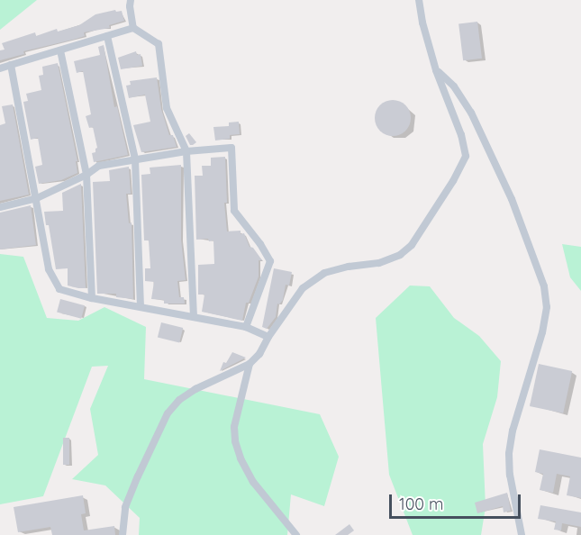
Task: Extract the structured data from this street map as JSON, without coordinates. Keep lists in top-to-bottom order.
{
  "scale_bar": "100 m"
}
